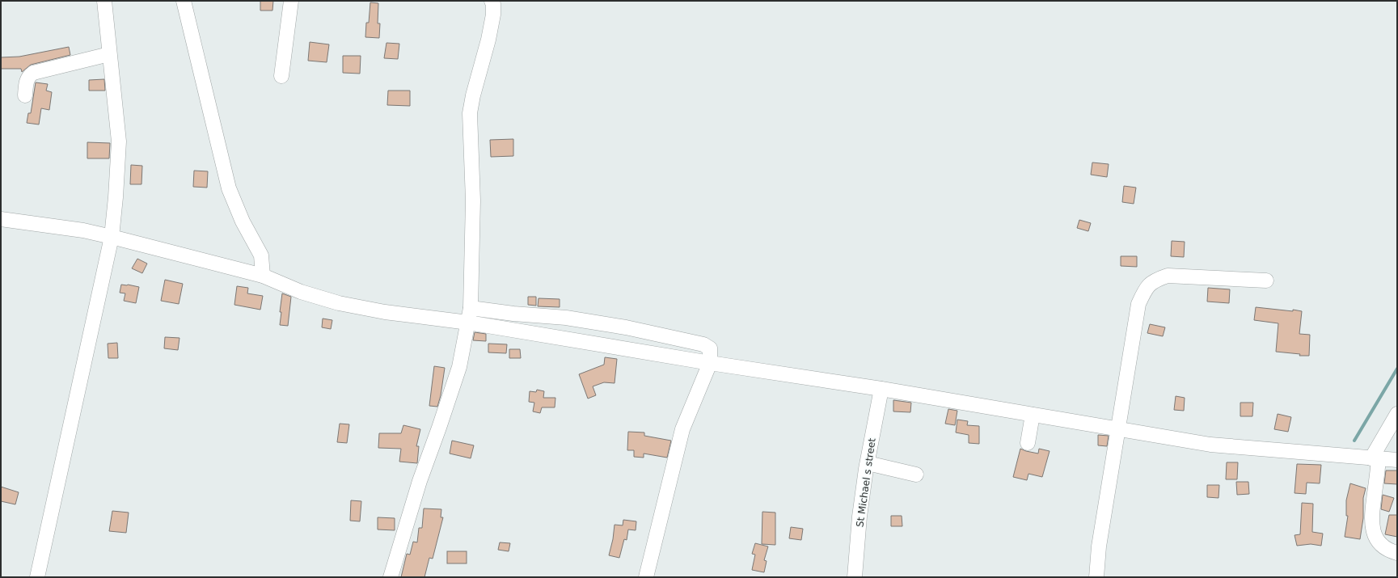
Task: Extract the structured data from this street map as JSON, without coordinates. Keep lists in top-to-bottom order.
{
  "streets": {
    "street": ["St Michael s street"]
  }
}
